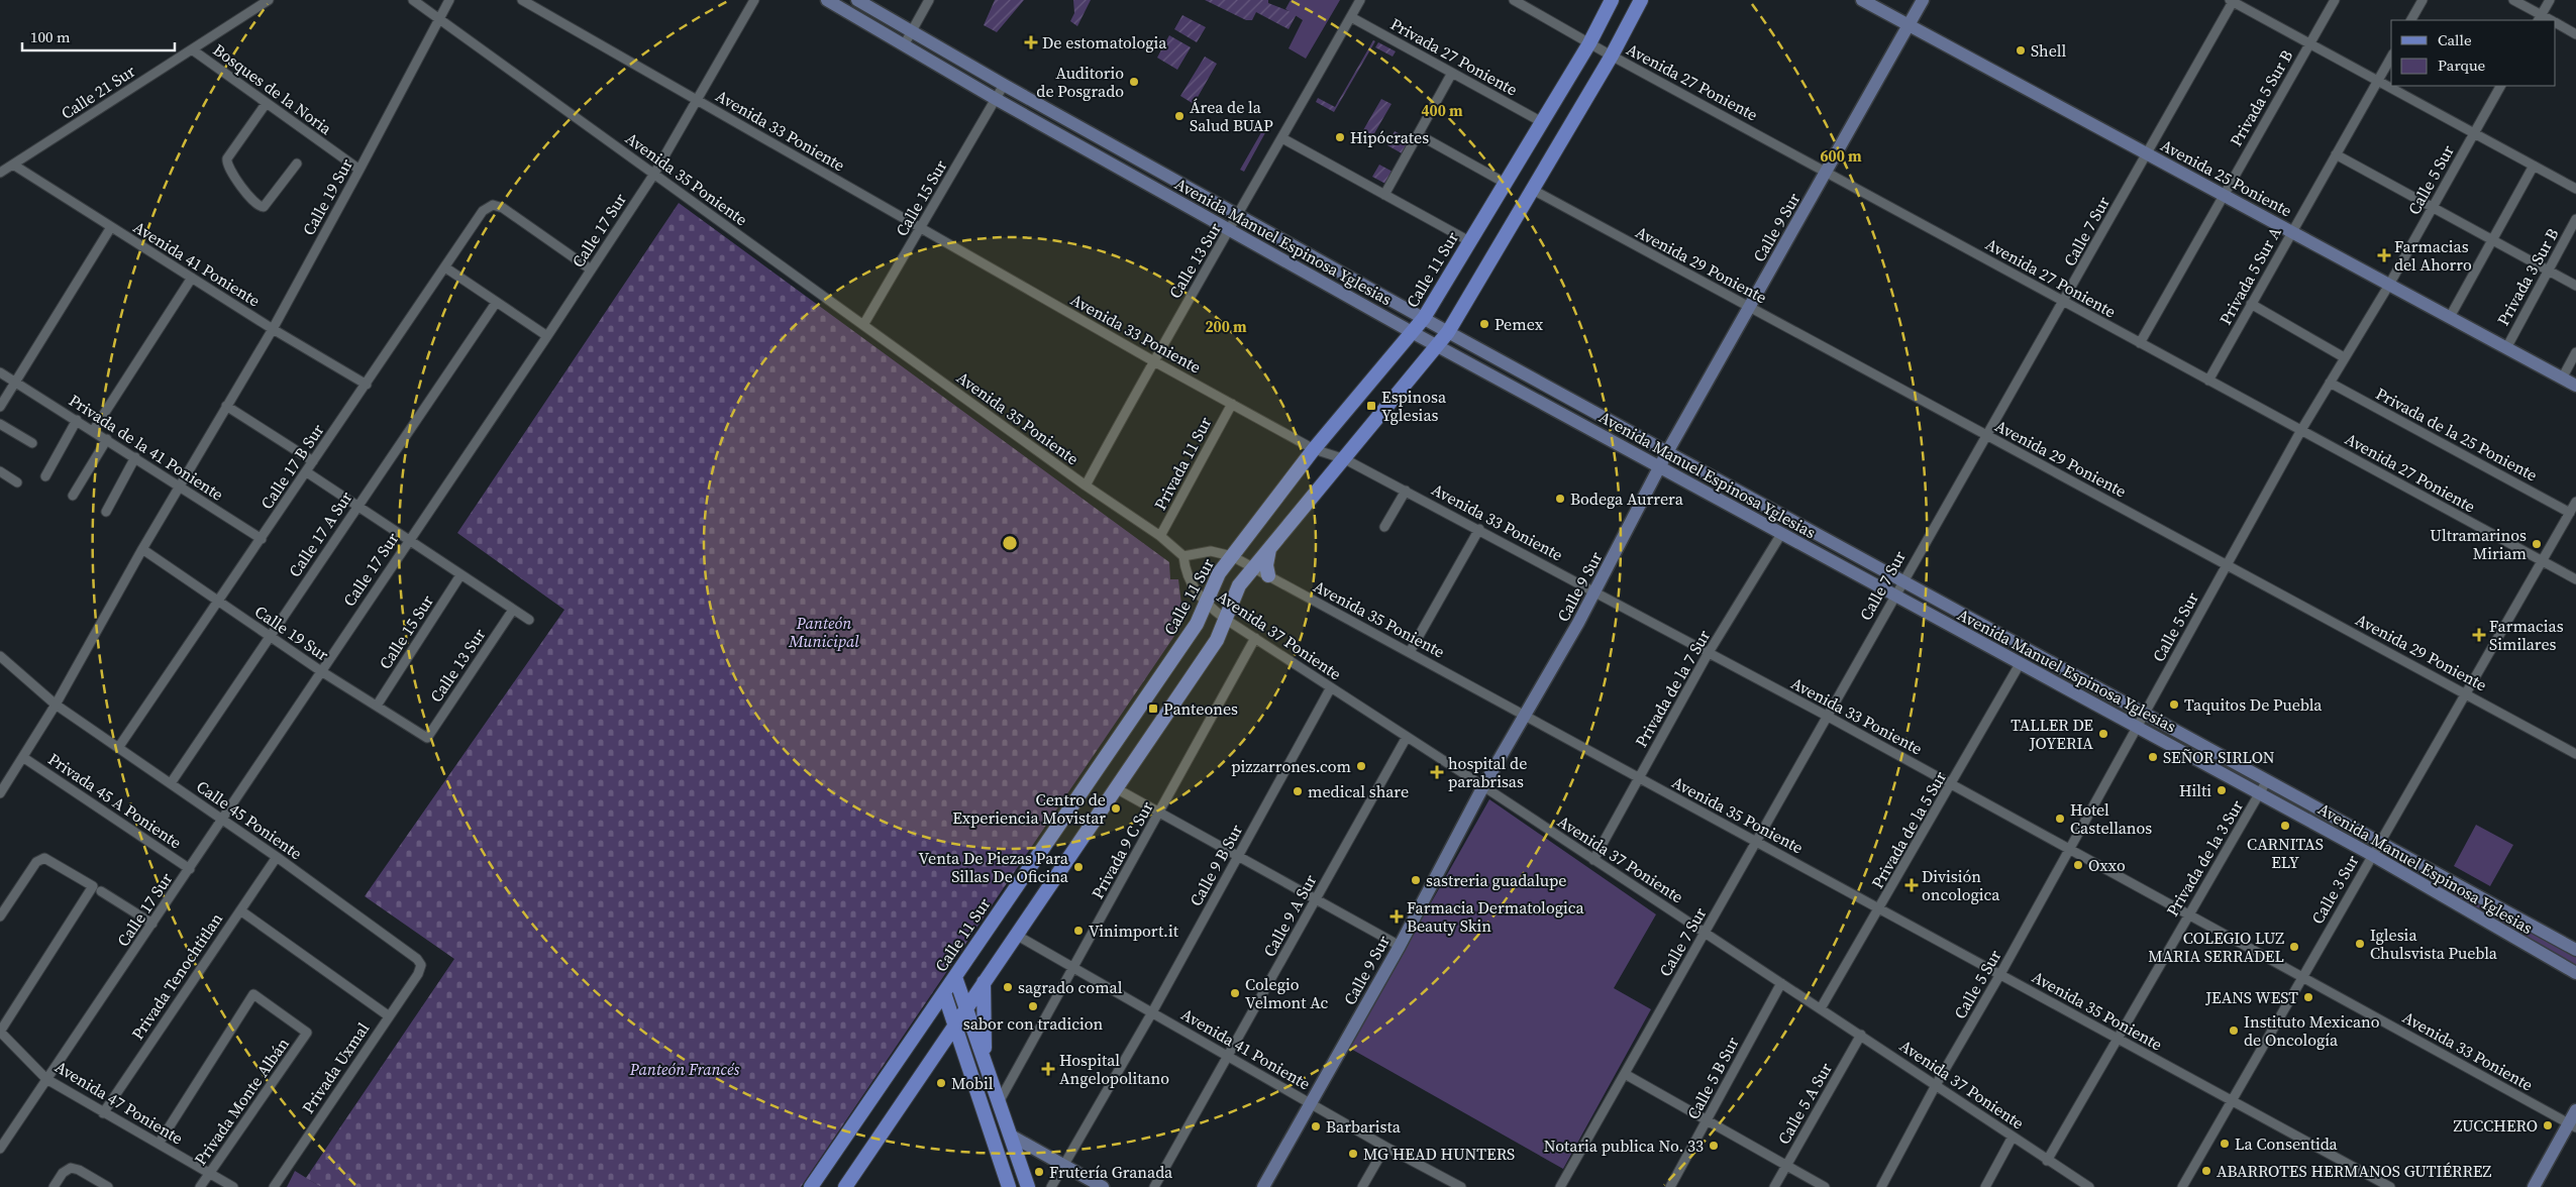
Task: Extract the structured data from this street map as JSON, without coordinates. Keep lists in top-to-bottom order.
{
  "streets": {
    "main road": [
      "Avenida 25 Poniente",
      "Calle 9 Sur",
      "Avenida Manuel Espinosa Yglesias",
      "Calle 11 Sur"
    ],
    "street": [
      "Privada 27 Poniente",
      "Avenida 27 Poniente",
      "Bosques de la Noria",
      "Calle 21 Sur",
      "Privada 5 Sur B",
      "Avenida 33 Poniente",
      "Avenida 35 Poniente",
      "Calle 5 Sur",
      "Calle 19 Sur",
      "Calle 15 Sur",
      "Calle 17 Sur",
      "Calle 7 Sur",
      "Calle 13 Sur",
      "Avenida 41 Poniente",
      "Avenida 29 Poniente",
      "Privada 5 Sur A",
      "Privada 3 Sur B",
      "Privada de la 25 Poniente",
      "Privada de la 41 Poniente",
      "Privada 11 Sur",
      "Calle 17 B Sur",
      "Calle 17 A Sur",
      "Avenida 37 Poniente",
      "Privada de la 7 Sur",
      "Privada 45 A Poniente",
      "Calle 45 Poniente",
      "Privada de la 5 Sur",
      "Privada 9 C Sur",
      "Privada de la 3 Sur",
      "Calle 9 B Sur",
      "Calle 3 Sur",
      "Calle 9 A Sur",
      "Privada Tenochtitlan",
      "Privada Uxmal",
      "Calle 5 B Sur",
      "Privada Monte Albán",
      "Avenida 47 Poniente",
      "Calle 5 A Sur"
    ]
  },
  "crossings": [
    ["Privada 27 Poniente", "Calle 13 Sur"],
    ["Privada 27 Poniente", "Calle 11 Sur"],
    ["Avenida 27 Poniente", "Privada 5 Sur B"],
    ["Avenida 27 Poniente", "Calle 5 Sur"],
    ["Avenida 27 Poniente", "Calle 9 Sur"],
    ["Avenida 27 Poniente", "Calle 7 Sur"],
    ["Avenida 27 Poniente", "Calle 11 Sur"],
    ["Avenida 27 Poniente", "Privada 5 Sur A"],
    ["Avenida 27 Poniente", "Calle 3 Sur"],
    ["Bosques de la Noria", "Calle 21 Sur"],
    ["Bosques de la Noria", "Calle 19 Sur"],
    ["Calle 21 Sur", "Avenida 41 Poniente"],
    ["Privada 5 Sur B", "Avenida 25 Poniente"],
    ["Avenida 33 Poniente", "Calle 5 Sur"],
    ["Avenida 33 Poniente", "Calle 15 Sur"],
    ["Avenida 33 Poniente", "Calle 9 Sur"],
    ["Avenida 33 Poniente", "Calle 17 Sur"],
    ["Avenida 33 Poniente", "Calle 7 Sur"],
    ["Avenida 33 Poniente", "Calle 13 Sur"],
    ["Avenida 33 Poniente", "Calle 11 Sur"],
    ["Avenida 33 Poniente", "Privada 11 Sur"],
    ["Avenida 33 Poniente", "Privada de la 7 Sur"],
    ["Avenida 33 Poniente", "Privada de la 5 Sur"],
    ["Avenida 33 Poniente", "Privada de la 3 Sur"],
    ["Avenida 33 Poniente", "Calle 3 Sur"],
    ["Avenida 25 Poniente", "Calle 5 Sur"],
    ["Avenida 25 Poniente", "Calle 9 Sur"],
    ["Avenida 25 Poniente", "Calle 7 Sur"],
    ["Avenida 25 Poniente", "Privada 5 Sur A"],
    ["Avenida 25 Poniente", "Privada 3 Sur B"],
    ["Avenida 35 Poniente", "Calle 5 Sur"],
    ["Avenida 35 Poniente", "Calle 19 Sur"],
    ["Avenida 35 Poniente", "Calle 15 Sur"],
    ["Avenida 35 Poniente", "Calle 9 Sur"],
    ["Avenida 35 Poniente", "Calle 17 Sur"],
    ["Avenida 35 Poniente", "Calle 7 Sur"],
    ["Avenida 35 Poniente", "Calle 13 Sur"],
    ["Avenida 35 Poniente", "Calle 11 Sur"],
    ["Avenida 35 Poniente", "Privada 11 Sur"],
    ["Avenida 35 Poniente", "Avenida 37 Poniente"],
    ["Avenida 35 Poniente", "Privada de la 7 Sur"],
    ["Avenida 35 Poniente", "Privada de la 5 Sur"],
    ["Avenida 35 Poniente", "Privada de la 3 Sur"],
    ["Avenida 35 Poniente", "Calle 3 Sur"],
    ["Calle 5 Sur", "Avenida Manuel Espinosa Yglesias"],
    ["Calle 5 Sur", "Avenida 29 Poniente"],
    ["Calle 5 Sur", "Privada de la 25 Poniente"],
    ["Calle 5 Sur", "Avenida 37 Poniente"],
    ["Calle 19 Sur", "Calle 15 Sur"],
    ["Calle 19 Sur", "Calle 17 Sur"],
    ["Calle 19 Sur", "Calle 13 Sur"],
    ["Calle 19 Sur", "Avenida 41 Poniente"],
    ["Calle 19 Sur", "Privada de la 41 Poniente"],
    ["Calle 19 Sur", "Calle 17 B Sur"],
    ["Calle 19 Sur", "Calle 17 A Sur"],
    ["Calle 19 Sur", "Privada 45 A Poniente"],
    ["Calle 19 Sur", "Calle 45 Poniente"],
    ["Calle 15 Sur", "Avenida Manuel Espinosa Yglesias"],
    ["Calle 9 Sur", "Avenida Manuel Espinosa Yglesias"],
    ["Calle 9 Sur", "Avenida 41 Poniente"],
    ["Calle 9 Sur", "Avenida 29 Poniente"],
    ["Calle 9 Sur", "Avenida 37 Poniente"],
    ["Calle 17 Sur", "Calle 17 B Sur"],
    ["Calle 17 Sur", "Privada 45 A Poniente"],
    ["Calle 17 Sur", "Calle 45 Poniente"],
    ["Calle 17 Sur", "Avenida 47 Poniente"],
    ["Calle 7 Sur", "Avenida Manuel Espinosa Yglesias"],
    ["Calle 7 Sur", "Avenida 29 Poniente"],
    ["Calle 7 Sur", "Avenida 37 Poniente"],
    ["Avenida Manuel Espinosa Yglesias", "Calle 13 Sur"],
    ["Avenida Manuel Espinosa Yglesias", "Calle 11 Sur"],
    ["Avenida Manuel Espinosa Yglesias", "Privada de la 7 Sur"],
    ["Avenida Manuel Espinosa Yglesias", "Privada de la 5 Sur"],
    ["Avenida Manuel Espinosa Yglesias", "Privada de la 3 Sur"],
    ["Avenida Manuel Espinosa Yglesias", "Calle 3 Sur"],
    ["Avenida 41 Poniente", "Calle 17 B Sur"],
    ["Avenida 41 Poniente", "Privada 9 C Sur"],
    ["Avenida 41 Poniente", "Calle 9 B Sur"],
    ["Avenida 41 Poniente", "Calle 9 A Sur"],
    ["Avenida 29 Poniente", "Calle 3 Sur"],
    ["Calle 11 Sur", "Avenida 37 Poniente"],
    ["Privada de la 25 Poniente", "Calle 3 Sur"],
    ["Privada de la 41 Poniente", "Calle 17 B Sur"],
    ["Calle 17 B Sur", "Calle 45 Poniente"],
    ["Calle 17 A Sur", "Calle 45 Poniente"],
    ["Avenida 37 Poniente", "Privada de la 7 Sur"],
    ["Avenida 37 Poniente", "Privada de la 5 Sur"],
    ["Avenida 37 Poniente", "Privada 9 C Sur"],
    ["Avenida 37 Poniente", "Privada de la 3 Sur"],
    ["Avenida 37 Poniente", "Calle 9 B Sur"],
    ["Avenida 37 Poniente", "Calle 9 A Sur"],
    ["Avenida 37 Poniente", "Calle 5 B Sur"],
    ["Avenida 37 Poniente", "Calle 5 A Sur"],
    ["Calle 45 Poniente", "Privada Tenochtitlan"],
    ["Calle 45 Poniente", "Privada Uxmal"],
    ["Privada Tenochtitlan", "Avenida 47 Poniente"],
    ["Privada Monte Albán", "Avenida 47 Poniente"]
  ],
  "parks": ["Panteón Municipal", "Panteón Francés"],
  "places": {
    "health": [
      "De estomatologia",
      "Farmacias del Ahorro",
      "Farmacias Similares",
      "hospital de parabrisas",
      "División oncologica",
      "Farmacia Dermatologica Beauty Skin",
      "Hospital Angelopolitano"
    ],
    "other": [
      "Shell",
      "Auditorio de Posgrado",
      "Área de la Salud BUAP",
      "Hipócrates",
      "Pemex",
      "Bodega Aurrera",
      "Ultramarinos Miriam",
      "Taquitos De Puebla",
      "TALLER DE JOYERIA",
      "SEÑOR SIRLON",
      "pizzarrones.com",
      "Hilti",
      "medical share",
      "Centro de Experiencia Movistar",
      "Hotel Castellanos",
      "CARNITAS ELY",
      "Oxxo",
      "Venta De Piezas Para Sillas De Oficina",
      "sastreria guadalupe",
      "Vinimport.it",
      "Iglesia Chulsvista Puebla",
      "COLEGIO LUZ MARIA SERRADEL",
      "sagrado comal",
      "Colegio Velmont Ac",
      "JEANS WEST",
      "sabor con tradicion",
      "Instituto Mexicano de Oncología",
      "Mobil",
      "ZUCCHERO",
      "Barbarista",
      "La Consentida",
      "Notaria publica No. 33",
      "MG HEAD HUNTERS",
      "ABARROTES HERMANOS GUTIÉRREZ",
      "Frutería Granada"
    ],
    "transit": ["Espinosa Yglesias", "Panteones"]
  },
  "legend": ["Calle", "Parque"],
  "scale_bar": "100 m",
  "rings": ["400 m", "600 m", "200 m"]
}
